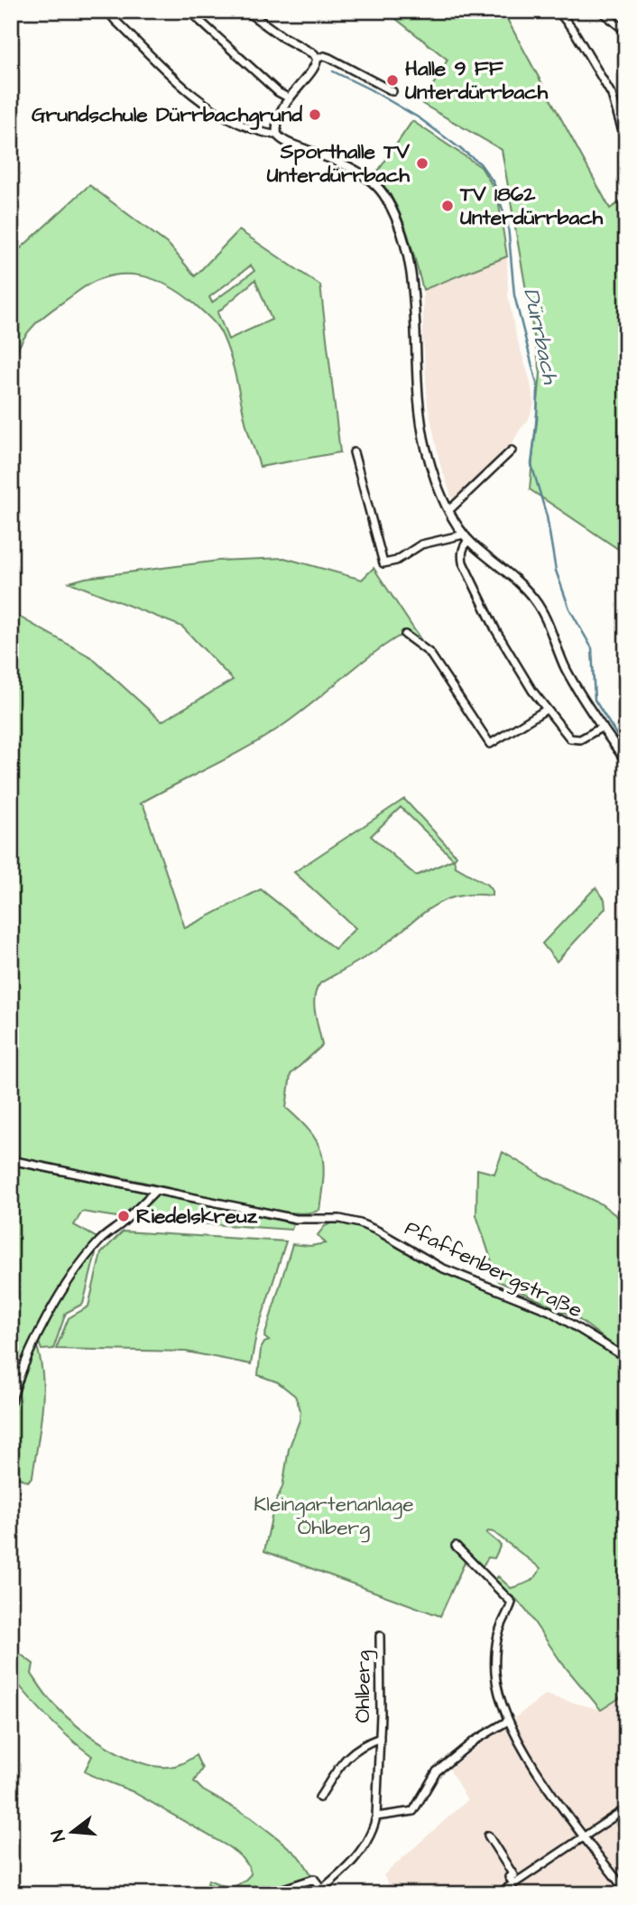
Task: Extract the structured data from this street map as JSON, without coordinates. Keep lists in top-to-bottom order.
{
  "streets": {
    "street": ["Pfaffenbergstraße", "Öhlberg"]
  },
  "water": ["Dürrbach"],
  "parks": ["Kleingartenanlage Öhlberg"],
  "places": [
    "Halle 9 FF Unterdürrbach",
    "Grundschule Dürrbachgrund",
    "Sporthalle TV Unterdürrbach",
    "TV 1862 Unterdürrbach",
    "Riedelskreuz"
  ],
  "north": "left"
}
